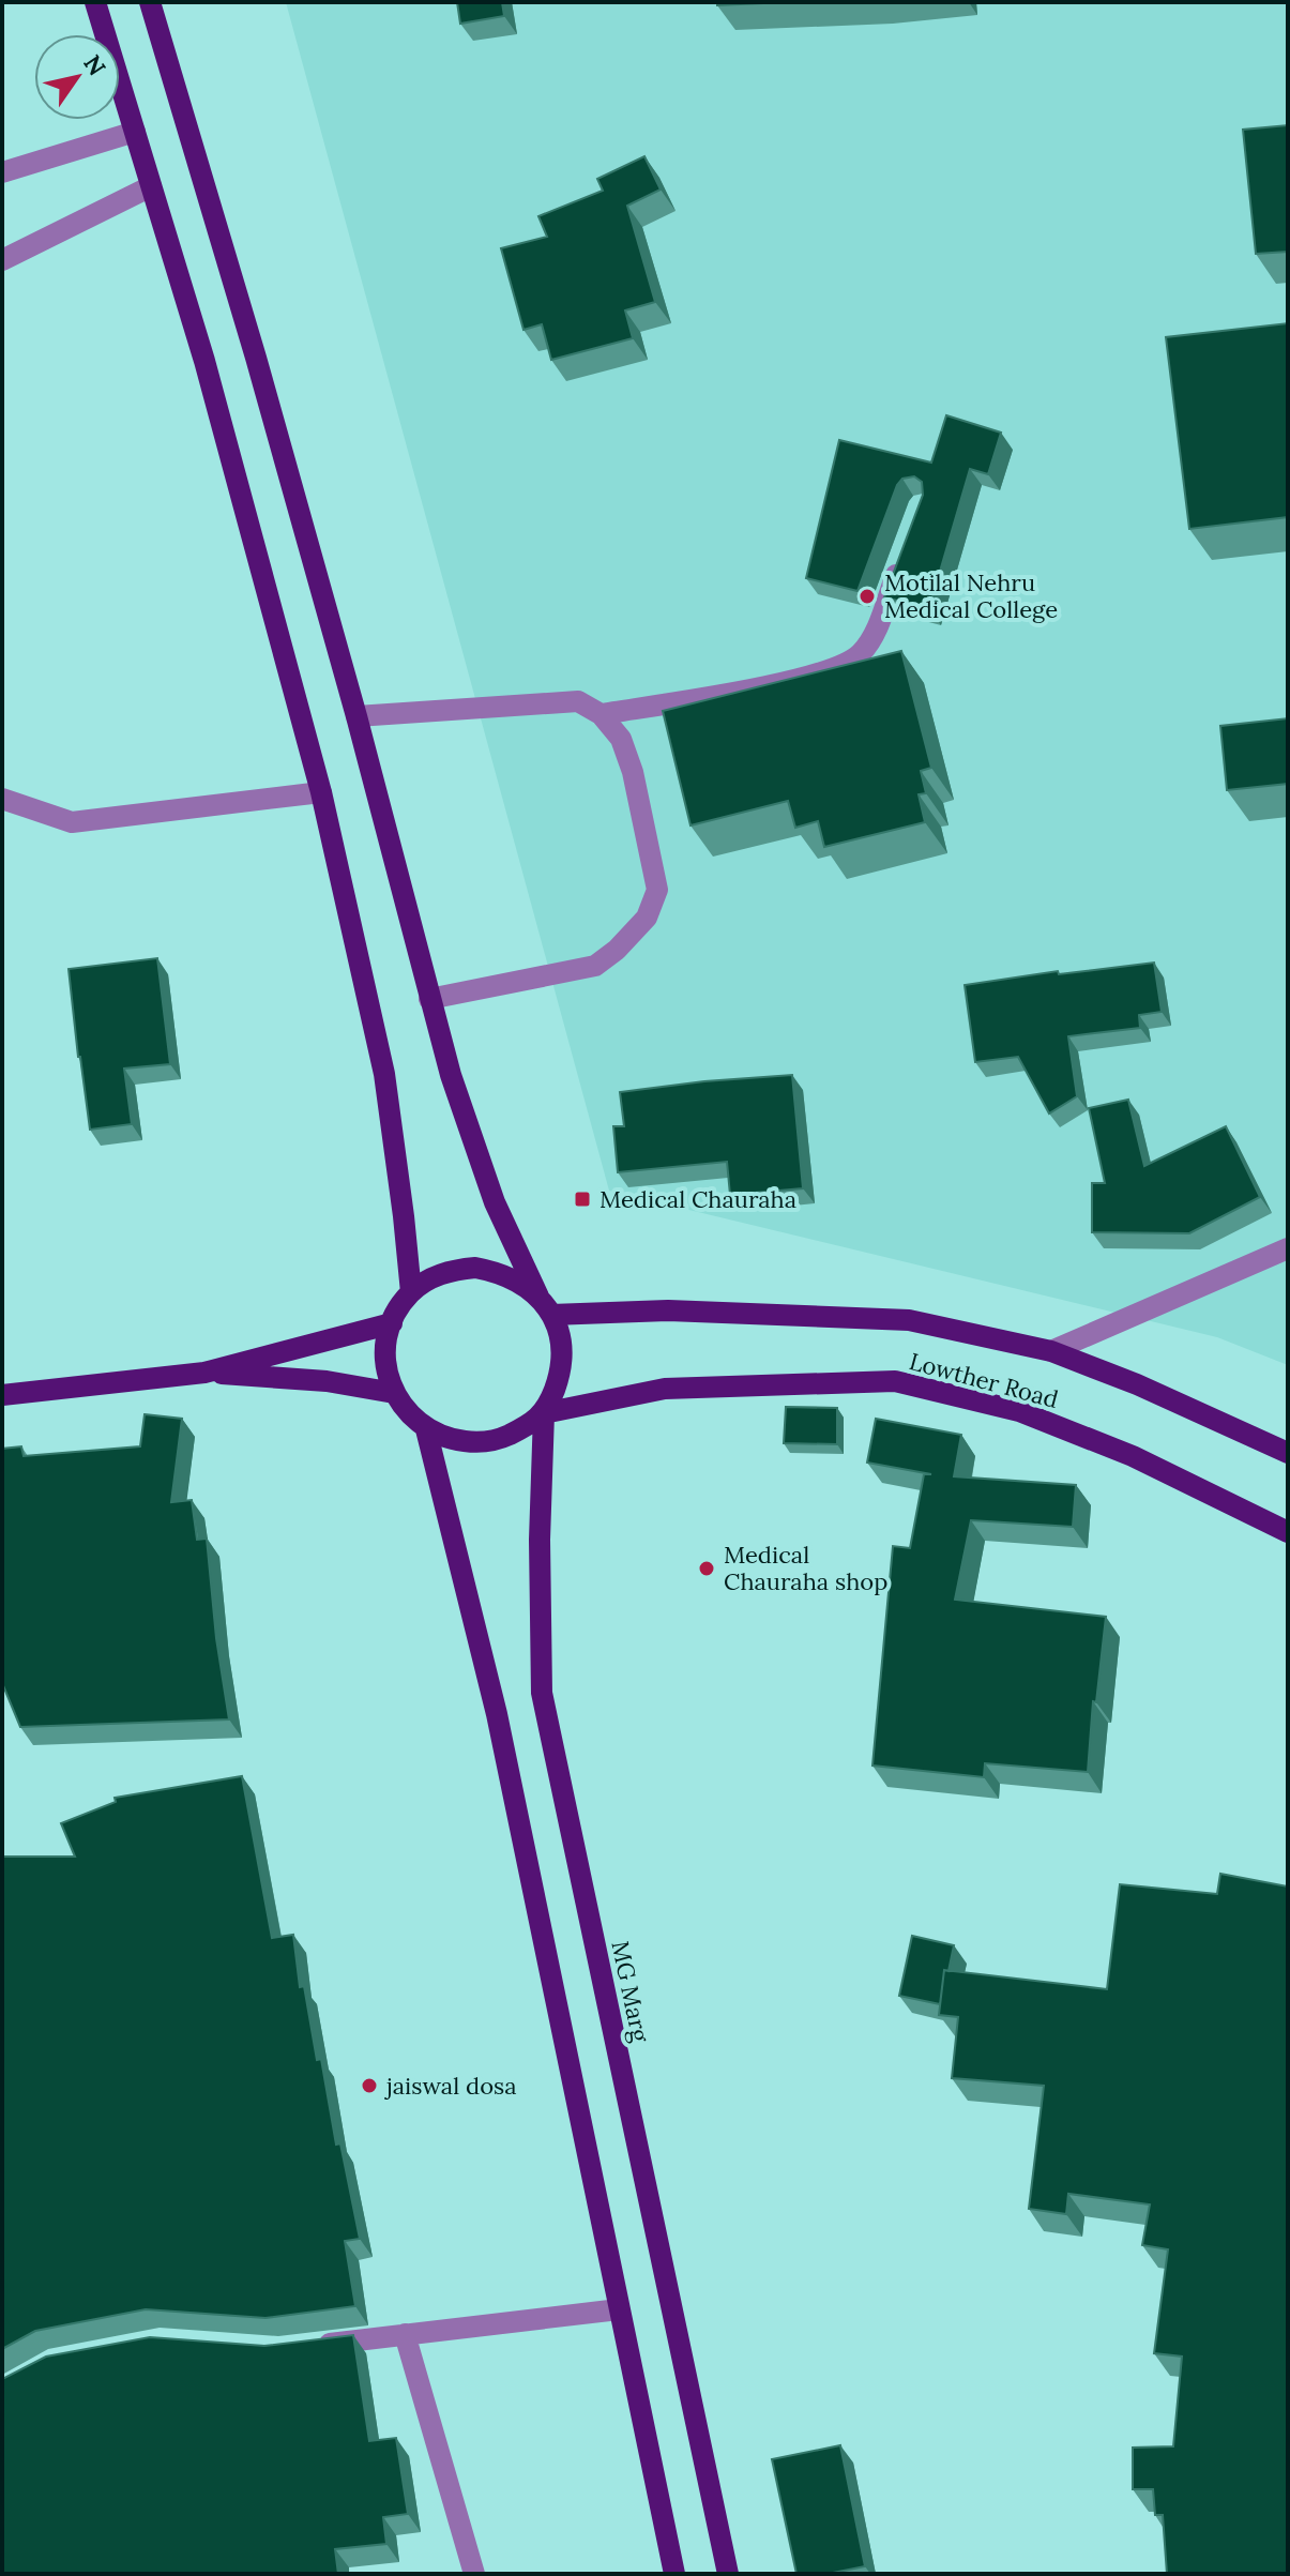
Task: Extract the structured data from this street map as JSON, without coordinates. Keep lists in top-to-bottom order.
{
  "streets": {
    "main road": ["Lowther Road", "MG Marg"]
  },
  "crossings": [
    ["Lowther Road", "MG Marg"]
  ],
  "places": {
    "other": ["Motilal Nehru Medical College", "Medical Chauraha shop", "jaiswal dosa"],
    "transit": ["Medical Chauraha"]
  },
  "north": "top right"
}
